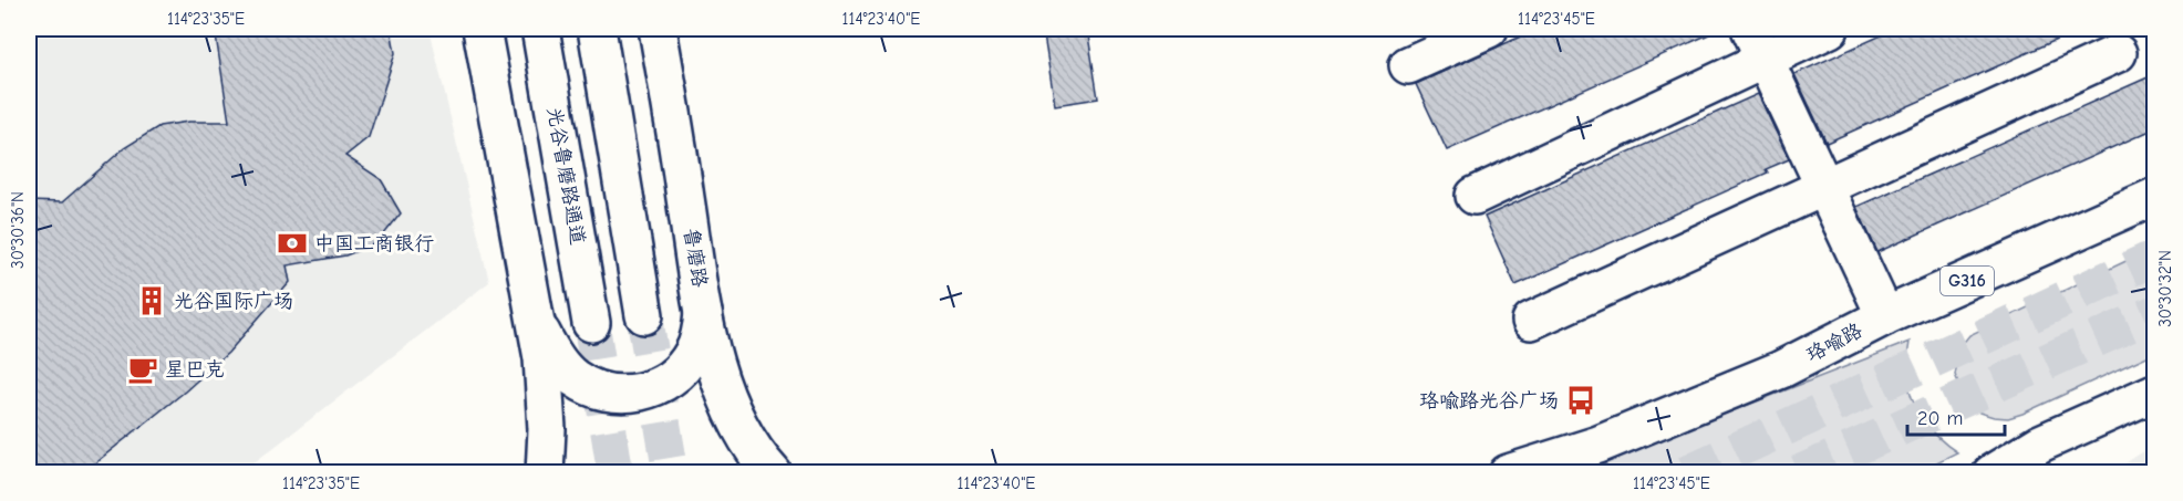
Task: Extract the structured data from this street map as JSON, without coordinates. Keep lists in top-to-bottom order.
{
  "streets": {
    "main road": [
      "光谷鲁磨路通道",
      "鲁磨路",
      "G316",
      "珞喻路"
    ]
  },
  "places": {
    "bank": ["中国工商银行"],
    "building": ["光谷国际广场"],
    "cafe": ["星巴克"],
    "bus stop": ["珞喻路光谷广场"]
  },
  "scale_bar": "20 m",
  "coordinates": [
    "114°23'35\"E",
    "114°23'40\"E",
    "114°23'45\"E",
    "30°30'36\"N",
    "30°30'32\"N"
  ]
}
